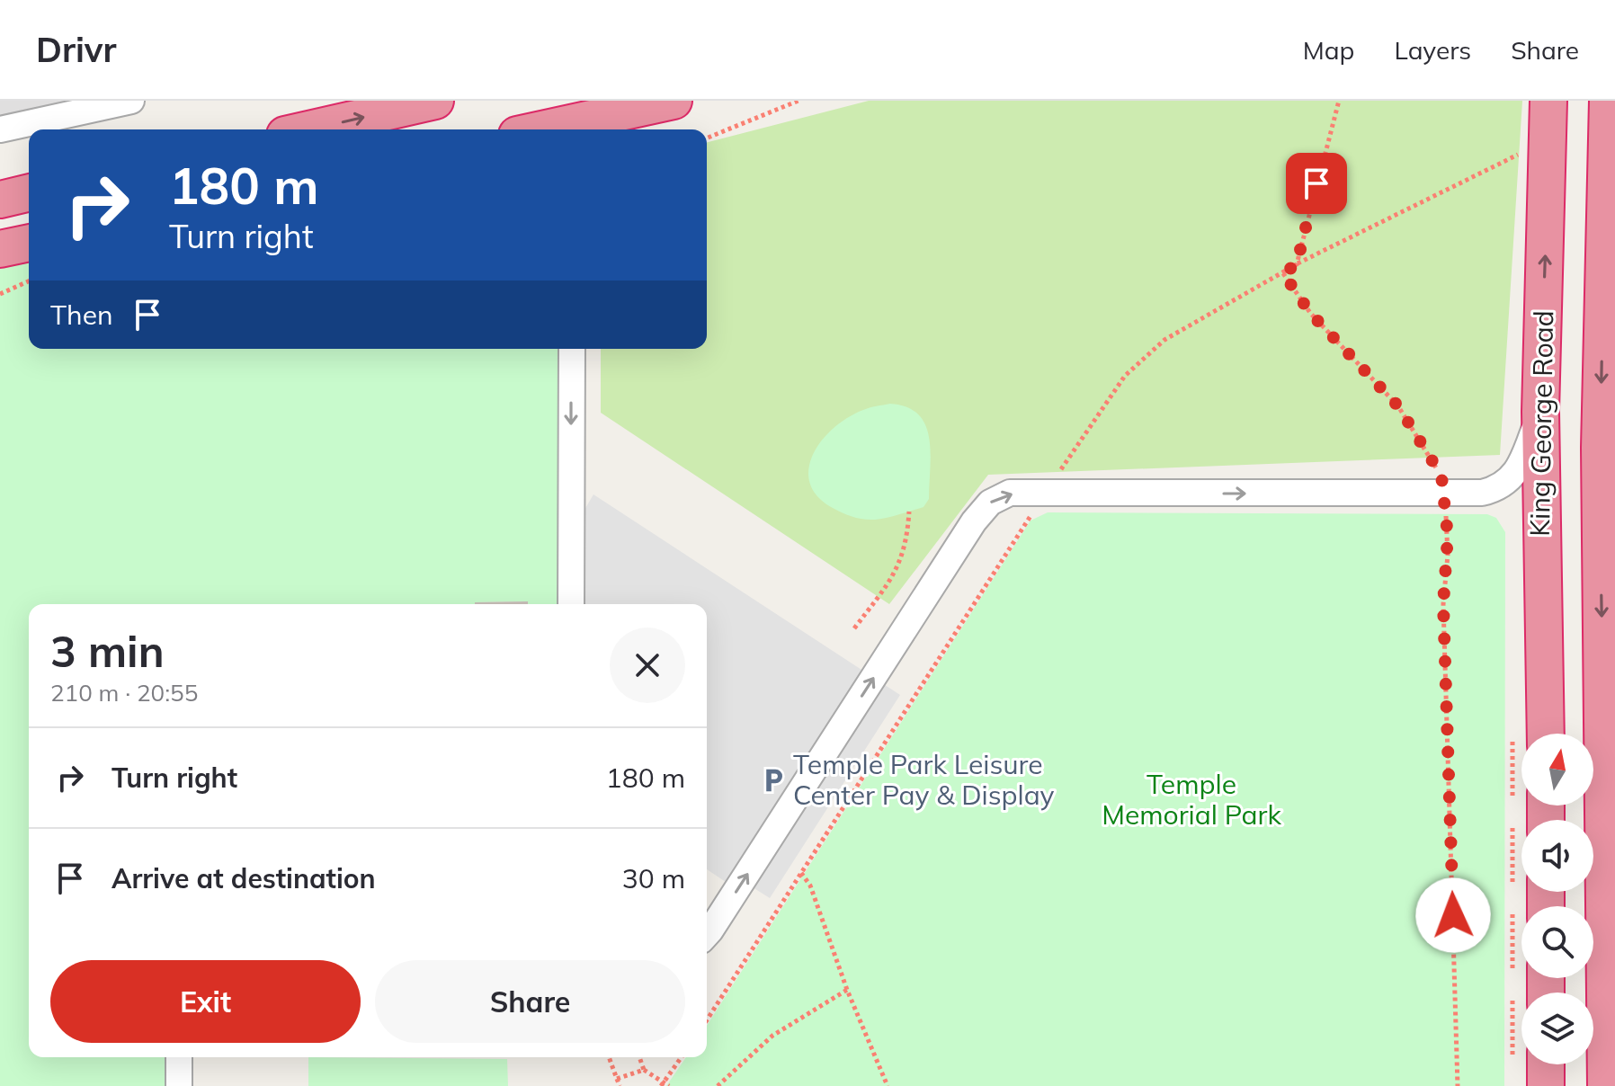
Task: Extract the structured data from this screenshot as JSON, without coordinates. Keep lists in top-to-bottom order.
{
  "streets": {
    "highway": ["King George Road"]
  },
  "parks": ["Temple Memorial Park"],
  "places": {
    "parking": ["Temple Park Leisure Center Pay & Display"]
  },
  "north": "top",
  "page": {
    "header": "Drivr",
    "nav": ["Map", "Layers", "Share"],
    "turn": ["180 m", "Turn right"],
    "then": "Then",
    "heading": ["3 min", "210 m · 20:55"],
    "list": [
      {
        "name": "Turn right",
        "value": "180 m"
      },
      {
        "name": "Arrive at destination",
        "value": "30 m"
      }
    ],
    "buttons": ["Exit", "Share"]
  }
}
